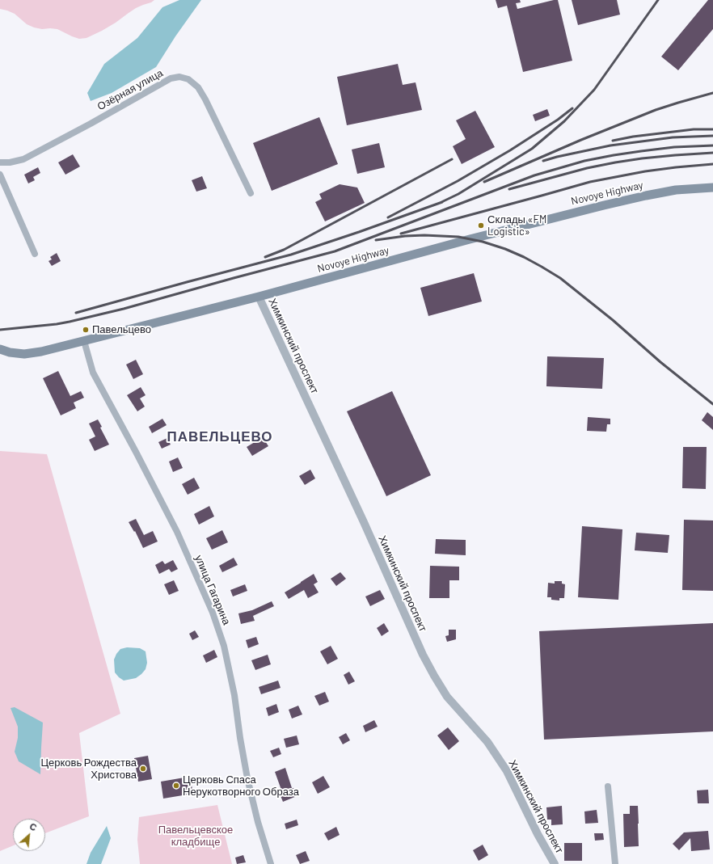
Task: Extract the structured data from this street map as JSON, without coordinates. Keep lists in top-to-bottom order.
{
  "streets": {
    "main road": ["Novoye Highway"],
    "street": ["Озёрная улица", "Химкинский проспект", "улица Гагарина"]
  },
  "crossings": [
    ["Novoye Highway", "Химкинский проспект"],
    ["Novoye Highway", "улица Гагарина"]
  ],
  "districts": ["ПАВЕЛЬЦЕВО"],
  "parks": ["Павельцевское кладбище"],
  "places": [
    "Склады «FM Logistic»",
    "Павельцево",
    "Церковь Рождества Христова",
    "Церковь Спаса Нерукотворного Образа"
  ],
  "north": "top right"
}
